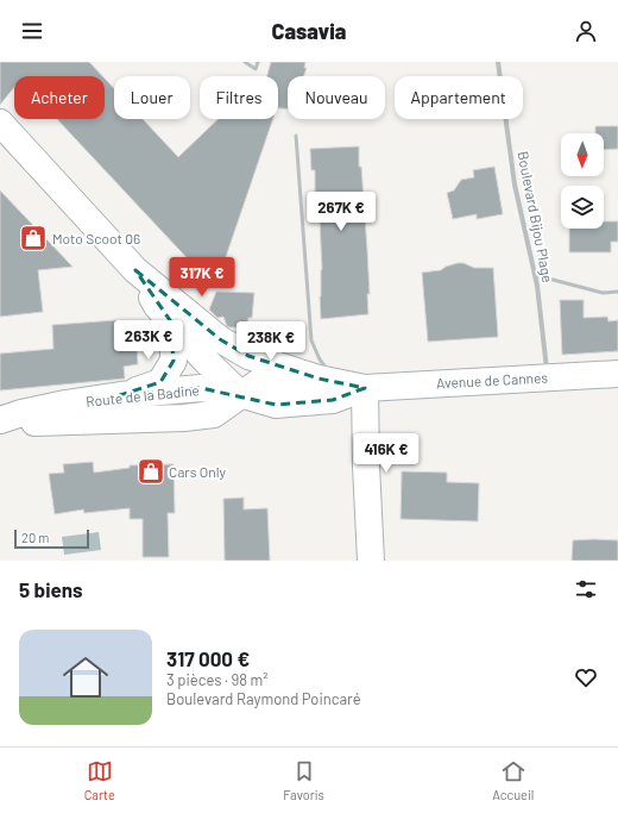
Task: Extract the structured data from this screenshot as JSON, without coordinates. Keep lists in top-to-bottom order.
{
  "streets": {
    "main road": ["Avenue de Cannes", "Route de la Badine"],
    "street": ["Boulevard Bijou Plage"]
  },
  "crossings": [
    ["Boulevard Bijou Plage", "Avenue de Cannes"],
    ["Avenue de Cannes", "Route de la Badine"]
  ],
  "places": {
    "shop": ["Moto Scoot 06", "Cars Only"]
  },
  "scale_bar": "20 m",
  "north": "bottom",
  "page": {
    "header": "Casavia",
    "chip": [
      "Acheter",
      "Louer",
      "Filtres",
      "Nouveau",
      "Appartement"
    ],
    "price": [
      "267K €",
      "317K €",
      "263K €",
      "238K €",
      "416K €"
    ],
    "scale": "20 m",
    "heading": "5 biens",
    "list": [
      {
        "name": "317 000 €",
        "note": "3 pièces · 98 m² · Boulevard Raymond Poincaré"
      }
    ],
    "tabs": ["Carte", "Favoris", "Accueil"]
  }
}
